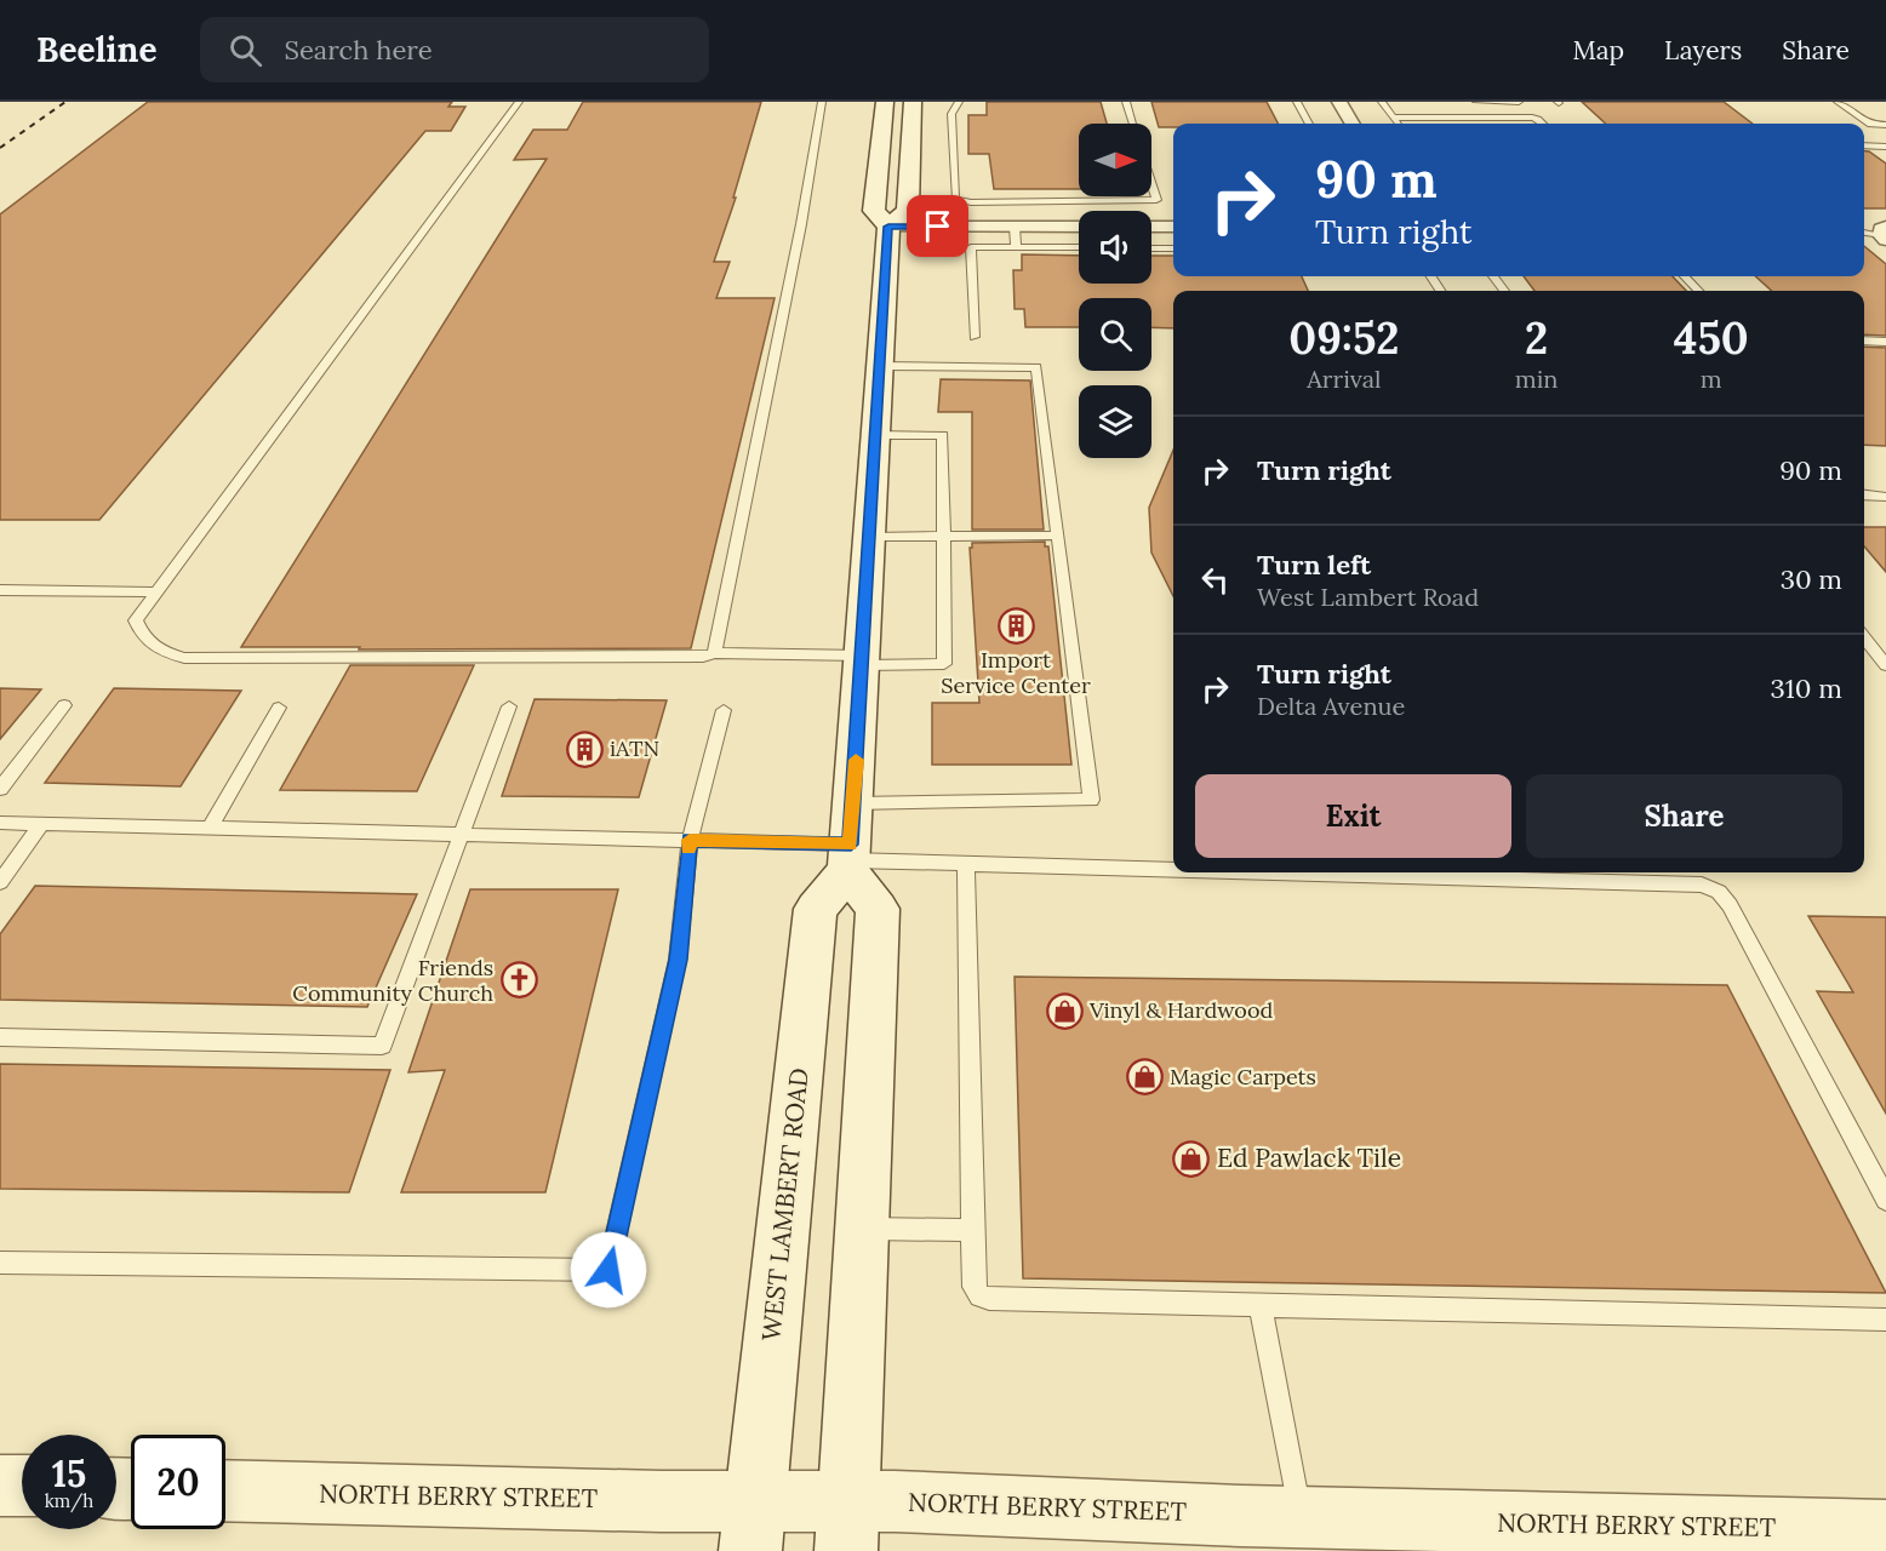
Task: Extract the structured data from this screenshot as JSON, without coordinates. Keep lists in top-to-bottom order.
{
  "streets": {
    "main road": ["WEST LAMBERT ROAD", "NORTH BERRY STREET"]
  },
  "crossings": [
    ["WEST LAMBERT ROAD", "NORTH BERRY STREET"]
  ],
  "places": {
    "building": ["Import Service Center", "iATN"],
    "church": ["Friends Community Church"],
    "shop": ["Vinyl & Hardwood", "Magic Carpets", "Ed Pawlack Tile"]
  },
  "north": "right",
  "page": {
    "header": "Beeline",
    "search": "Search here",
    "nav": ["Map", "Layers", "Share"],
    "turn": ["90 m", "Turn right"],
    "eta": [
      "09:52",
      "Arrival",
      "2",
      "min",
      "450",
      "m"
    ],
    "list": [
      {
        "name": "Turn right",
        "value": "90 m"
      },
      {
        "name": "Turn left",
        "note": "West Lambert Road",
        "value": "30 m"
      },
      {
        "name": "Turn right",
        "note": "Delta Avenue",
        "value": "310 m"
      }
    ],
    "buttons": ["Exit", "Share"],
    "speed": "15 km/h",
    "limit": "20"
  }
}
